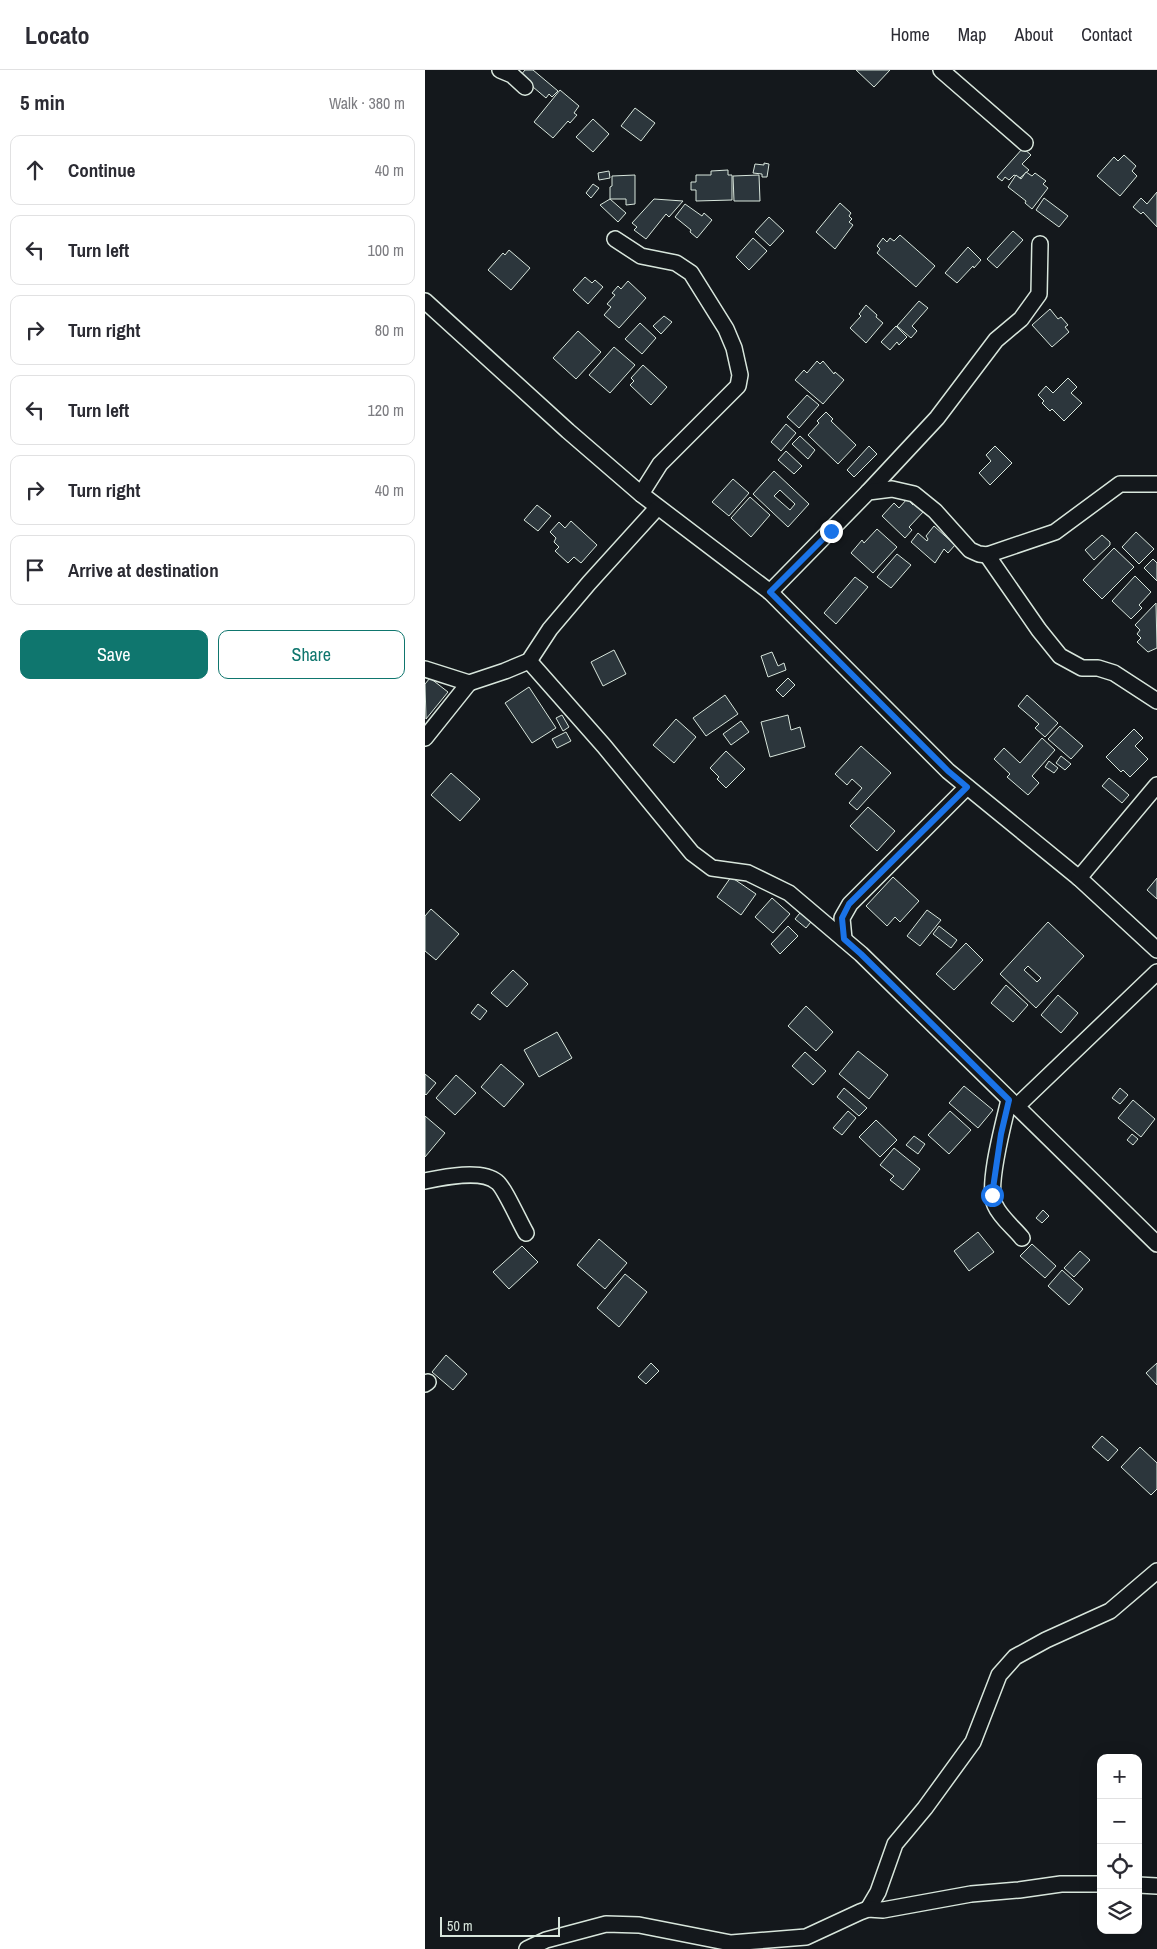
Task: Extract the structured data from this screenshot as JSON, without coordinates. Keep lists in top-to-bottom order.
{
  "scale_bar": "50 m",
  "page": {
    "header": "Locato",
    "nav": [
      "Home",
      "Map",
      "About",
      "Contact"
    ],
    "heading": ["5 min", "Walk · 380 m"],
    "list": [
      ["Continue", "40 m"],
      ["Turn left", "100 m"],
      ["Turn right", "80 m"],
      ["Turn left", "120 m"],
      ["Turn right", "40 m"],
      "Arrive at destination"
    ],
    "buttons": ["Save", "Share"],
    "map_buttons": ["+", "−"],
    "scale": "50 m"
  }
}
